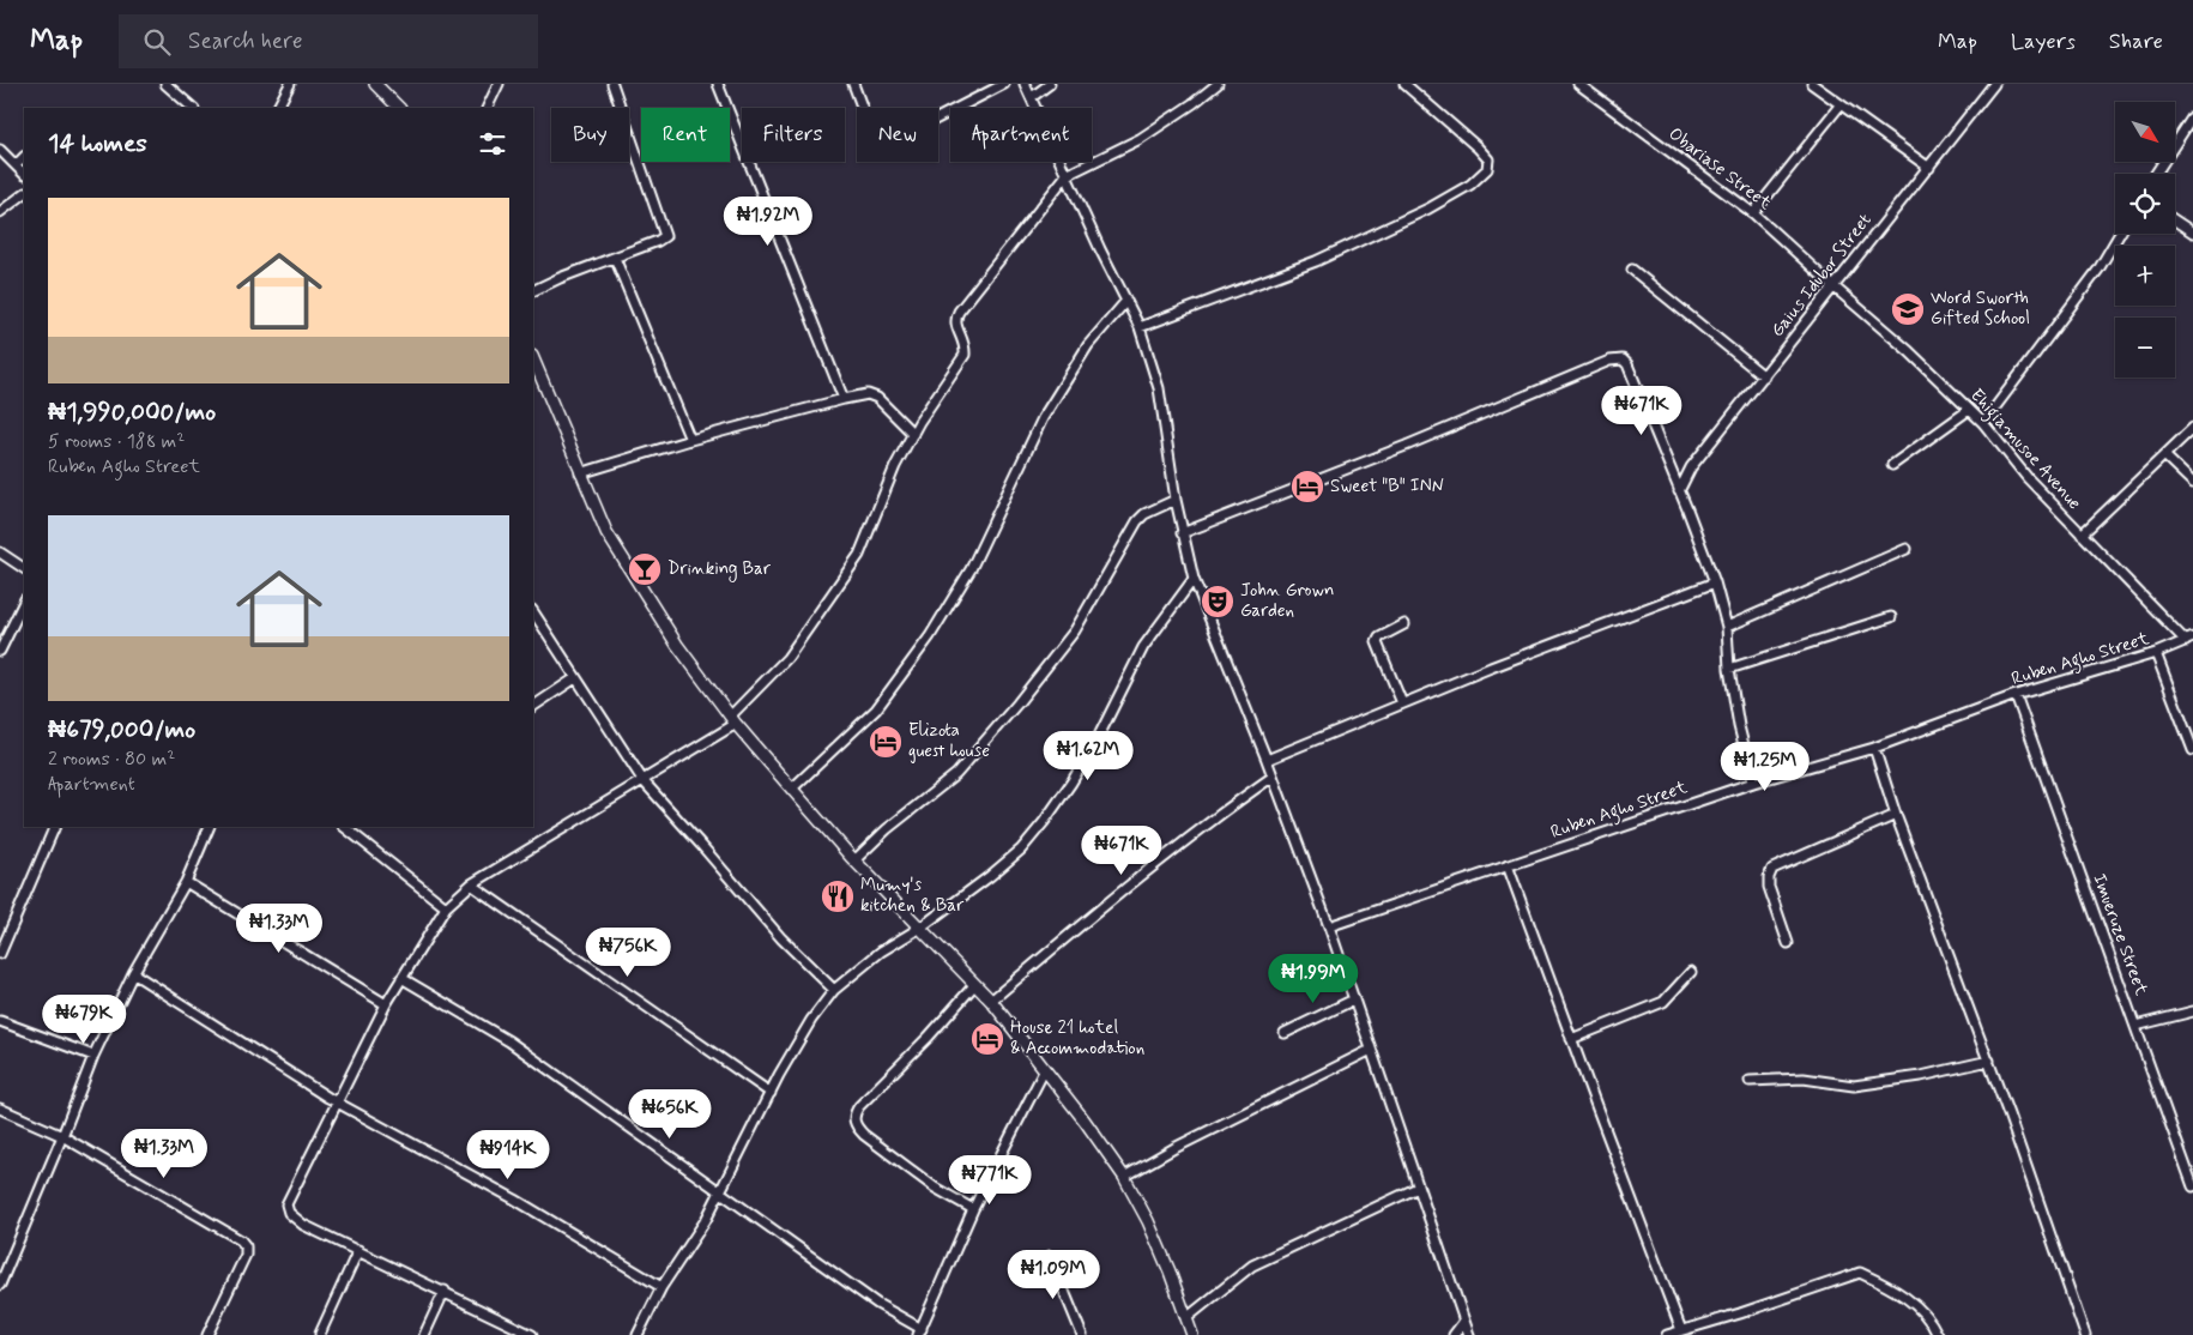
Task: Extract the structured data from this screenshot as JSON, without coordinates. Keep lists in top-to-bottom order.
{
  "streets": {
    "street": [
      "Obariase Street",
      "Gaius Idubor Street",
      "Ehigiamusoe Avenue",
      "Ruben Agho Street",
      "Imueruze Street"
    ]
  },
  "crossings": [
    ["Obariase Street", "Gaius Idubor Street"],
    ["Obariase Street", "Ehigiamusoe Avenue"],
    ["Gaius Idubor Street", "Ehigiamusoe Avenue"],
    ["Ehigiamusoe Avenue", "Ruben Agho Street"],
    ["Ruben Agho Street", "Imueruze Street"]
  ],
  "places": {
    "school or university": ["Word Sworth Gifted School"],
    "hotel": ["Sweet \"B\" INN", "Elizota guest house", "House 21 hotel & Accommodation"],
    "bar": ["Drinking Bar"],
    "theatre": ["John Grown Garden"],
    "restaurant": ["Mumy's kitchen & Bar"]
  },
  "north": "bottom right",
  "page": {
    "header": "Map",
    "search": "Search here",
    "nav": ["Map", "Layers", "Share"],
    "map_buttons": ["+", "−"],
    "chip": [
      "Buy",
      "Rent",
      "Filters",
      "New",
      "Apartment"
    ],
    "heading": "14 homes",
    "list": [
      {
        "name": "₦1,990,000/mo",
        "note": "5 rooms · 188 m² · Ruben Agho Street"
      },
      {
        "name": "₦679,000/mo",
        "note": "2 rooms · 80 m² · Apartment"
      }
    ],
    "price": [
      "₦1.92M",
      "₦671K",
      "₦1.62M",
      "₦1.25M",
      "₦671K",
      "₦1.33M",
      "₦756K",
      "₦1.99M",
      "₦679K",
      "₦656K",
      "₦1.33M",
      "₦914K",
      "₦771K",
      "₦1.09M"
    ]
  }
}
